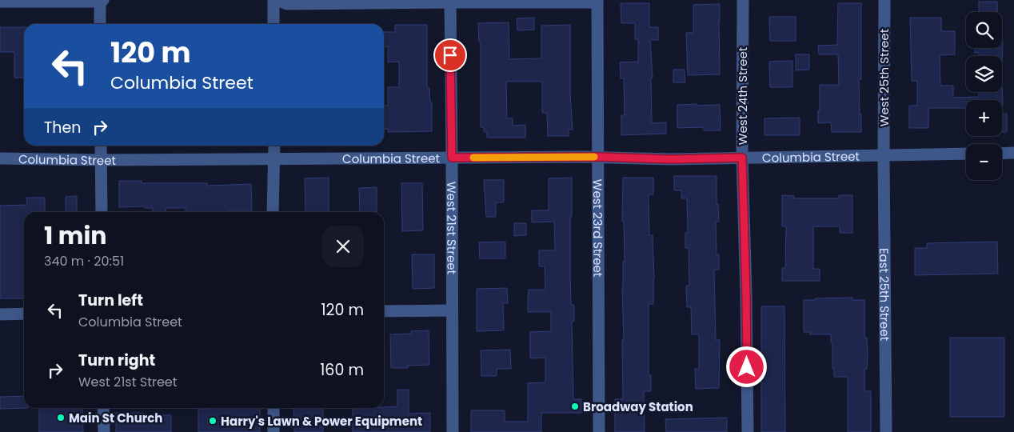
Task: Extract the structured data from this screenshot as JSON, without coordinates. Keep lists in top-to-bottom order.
{
  "streets": {
    "street": [
      "West 25th Street",
      "West 24th Street",
      "Columbia Street",
      "West 21st Street",
      "West 23rd Street",
      "East 25th Street"
    ]
  },
  "crossings": [
    ["West 25th Street", "Columbia Street"],
    ["West 25th Street", "East 25th Street"],
    ["West 24th Street", "Columbia Street"],
    ["Columbia Street", "West 21st Street"],
    ["Columbia Street", "West 23rd Street"],
    ["Columbia Street", "East 25th Street"]
  ],
  "places": ["Broadway Station", "Main St Church", "Harry's Lawn & Power Equipment"],
  "page": {
    "map_buttons": ["+", "−"],
    "turn": ["120 m", "Columbia Street"],
    "then": "Then",
    "heading": ["1 min", "340 m · 20:51"],
    "list": [
      {
        "name": "Turn left",
        "note": "Columbia Street",
        "value": "120 m"
      },
      {
        "name": "Turn right",
        "note": "West 21st Street",
        "value": "160 m"
      }
    ]
  }
}
